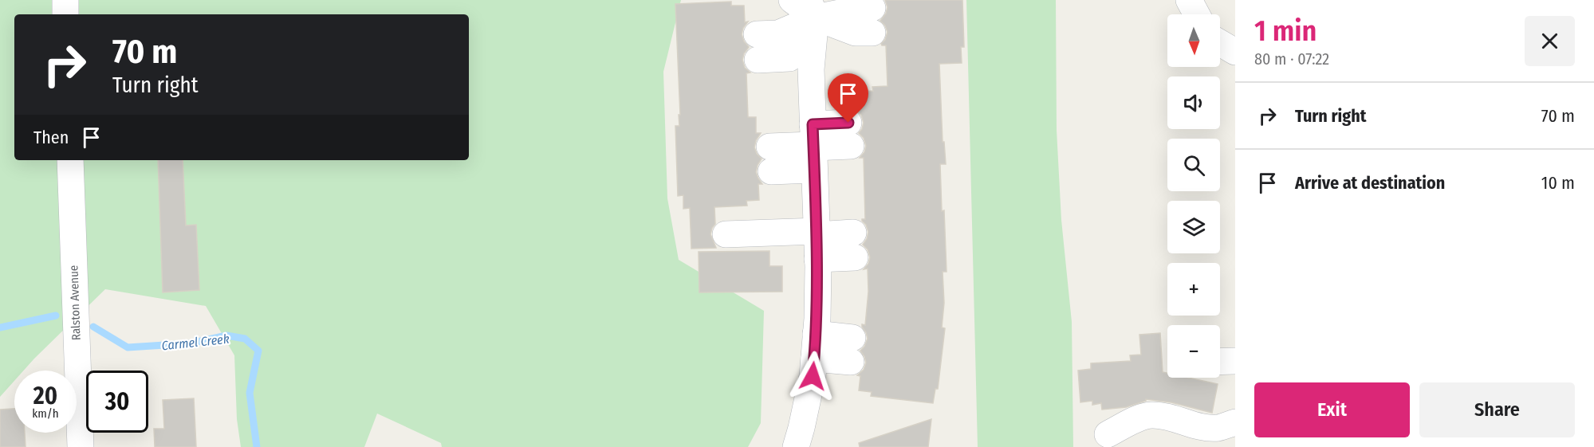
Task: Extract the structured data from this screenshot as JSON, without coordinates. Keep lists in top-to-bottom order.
{
  "streets": {
    "street": ["Ralston Avenue"]
  },
  "water": ["Carmel Creek"],
  "north": "bottom",
  "page": {
    "heading": ["1 min", "80 m · 07:22"],
    "map_buttons": ["+", "−"],
    "turn": ["70 m", "Turn right"],
    "list": [
      {
        "name": "Turn right",
        "value": "70 m"
      },
      {
        "name": "Arrive at destination",
        "value": "10 m"
      }
    ],
    "then": "Then",
    "speed": "20 km/h",
    "limit": "30",
    "buttons": ["Exit", "Share"]
  }
}
